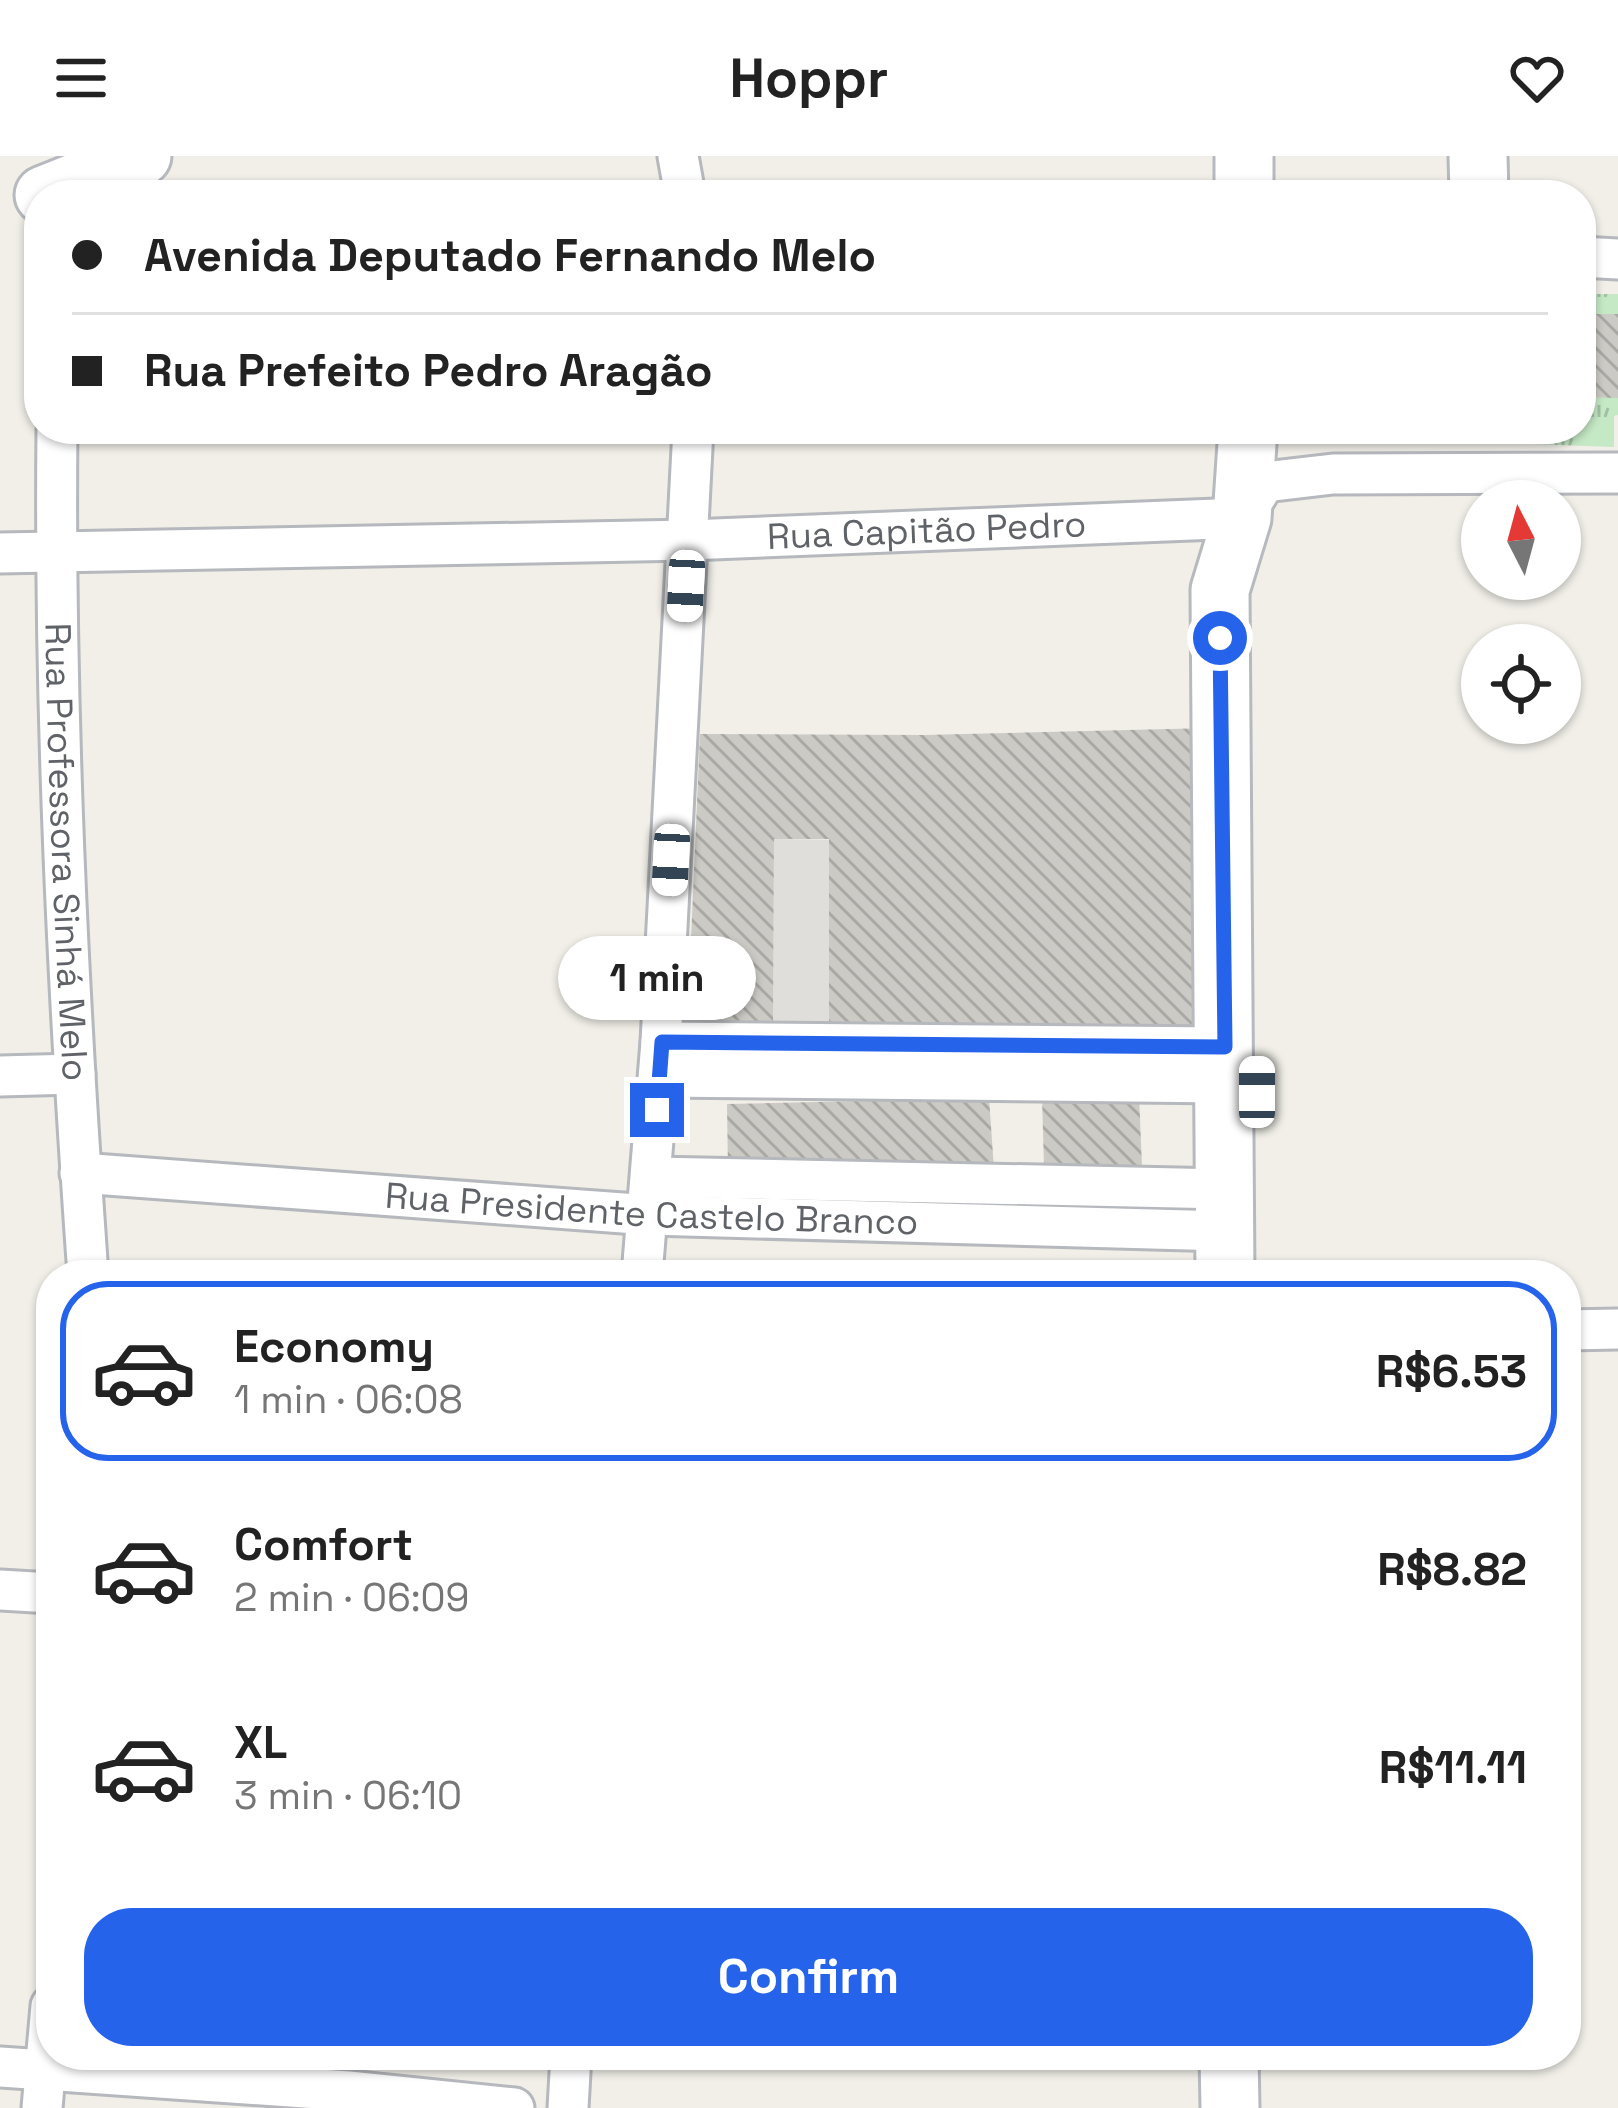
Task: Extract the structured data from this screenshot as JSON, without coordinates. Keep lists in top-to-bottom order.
{
  "streets": {
    "street": ["Rua Capitão Pedro", "Rua Professora Sinhá Melo", "Rua Presidente Castelo Branco"]
  },
  "crossings": [
    ["Rua Capitão Pedro", "Rua Professora Sinhá Melo"],
    ["Rua Professora Sinhá Melo", "Rua Presidente Castelo Branco"]
  ],
  "north": "top",
  "page": {
    "header": "Hoppr",
    "banner": ["Avenida Deputado Fernando Melo", "Rua Prefeito Pedro Aragão"],
    "bubble": "1 min",
    "list": [
      {
        "name": "Economy",
        "note": "1 min · 06:08",
        "value": "R$6.53"
      },
      {
        "name": "Comfort",
        "note": "2 min · 06:09",
        "value": "R$8.82"
      },
      {
        "name": "XL",
        "note": "3 min · 06:10",
        "value": "R$11.11"
      }
    ],
    "buttons": "Confirm"
  }
}
